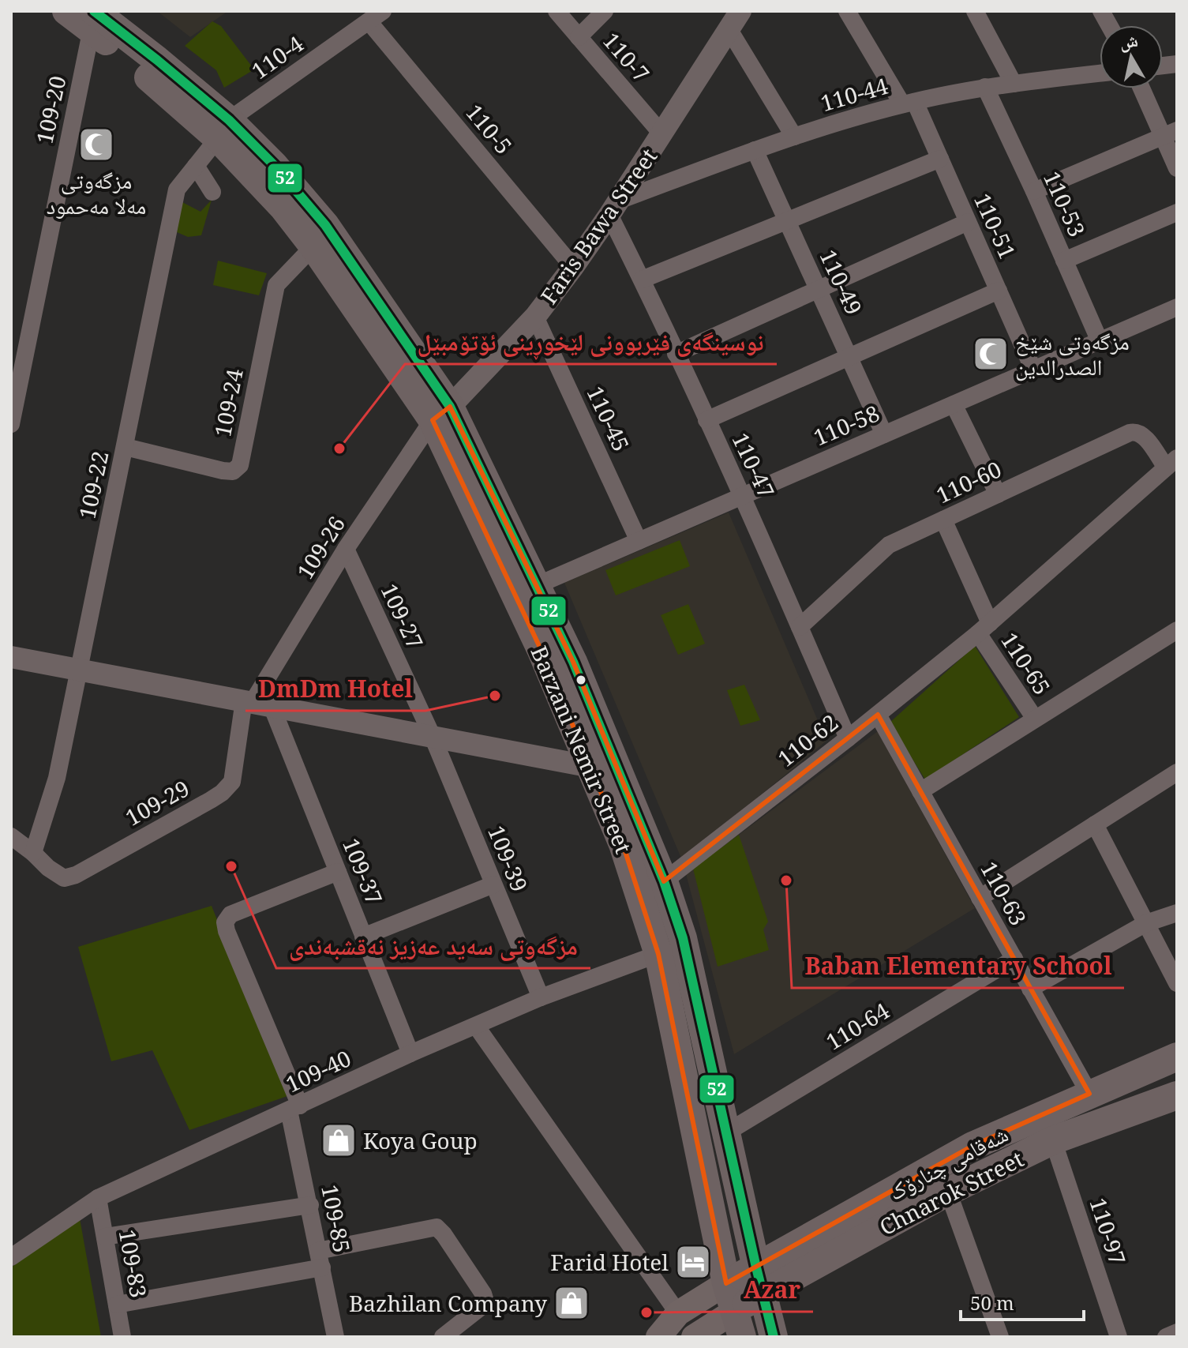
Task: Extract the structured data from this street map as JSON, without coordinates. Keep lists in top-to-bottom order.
{
  "streets": {
    "main road": ["Barzani Nemir Street", "شەقامی چنارۆک", "Chnarok Street"],
    "street": [
      "110-4",
      "110-7",
      "110-44",
      "109-20",
      "110-5",
      "110-53",
      "Faris Bawa Street",
      "110-51",
      "110-49",
      "109-24",
      "110-45",
      "110-58",
      "110-47",
      "110-60",
      "109-22",
      "109-26",
      "109-27",
      "110-65",
      "110-62",
      "109-29",
      "109-39",
      "109-37",
      "110-63",
      "110-64",
      "109-40",
      "109-85",
      "110-97",
      "109-83"
    ]
  },
  "crossings": [
    ["110-4", "110-5"],
    ["110-4", "109-22"],
    ["110-4", "Barzani Nemir Street"],
    ["110-7", "Faris Bawa Street"],
    ["110-44", "110-53"],
    ["110-44", "Faris Bawa Street"],
    ["110-44", "110-51"],
    ["110-44", "110-49"],
    ["110-44", "110-47"],
    ["109-20", "Barzani Nemir Street"],
    ["110-5", "Faris Bawa Street"],
    ["110-53", "110-58"],
    ["Faris Bawa Street", "110-45"],
    ["Faris Bawa Street", "110-47"],
    ["Faris Bawa Street", "109-26"],
    ["Faris Bawa Street", "Barzani Nemir Street"],
    ["110-51", "110-58"],
    ["110-49", "110-58"],
    ["109-24", "109-22"],
    ["109-24", "Barzani Nemir Street"],
    ["110-45", "110-58"],
    ["110-58", "110-47"],
    ["110-58", "Barzani Nemir Street"],
    ["110-47", "110-60"],
    ["110-47", "110-62"],
    ["110-60", "110-65"],
    ["110-60", "110-62"],
    ["109-22", "Barzani Nemir Street"],
    ["109-22", "109-29"],
    ["109-26", "109-27"],
    ["109-26", "Barzani Nemir Street"],
    ["109-26", "109-29"],
    ["109-26", "109-37"],
    ["109-27", "109-39"],
    ["110-65", "110-62"],
    ["110-62", "Barzani Nemir Street"],
    ["110-62", "110-63"],
    ["Barzani Nemir Street", "110-64"],
    ["Barzani Nemir Street", "109-40"],
    ["Barzani Nemir Street", "شەقامی چنارۆک"],
    ["Barzani Nemir Street", "Chnarok Street"],
    ["109-29", "109-37"],
    ["109-39", "109-40"],
    ["109-37", "109-40"],
    ["109-37", "109-85"],
    ["110-63", "110-64"],
    ["110-63", "شەقامی چنارۆک"],
    ["109-40", "109-85"],
    ["109-40", "109-83"],
    ["شەقامی چنارۆک", "Chnarok Street"],
    ["Chnarok Street", "110-97"]
  ],
  "places": {
    "mosque": ["مزگەوتی مەلا مەحمود", "مزگەوتی شێخ الصدرالدين"],
    "other": [
      "نوسینگەی فێربوونی لێخوڕینی ئۆتۆمبێل",
      "DmDm Hotel",
      "مزگەوتی سەید عەزیز نەقشبەندی",
      "Baban Elementary School",
      "Azar"
    ],
    "shop": ["Koya Goup", "Bazhilan Company"],
    "hotel": ["Farid Hotel"]
  },
  "lines": ["transit line 52"],
  "scale_bar": "50 m",
  "north": "top"
}
